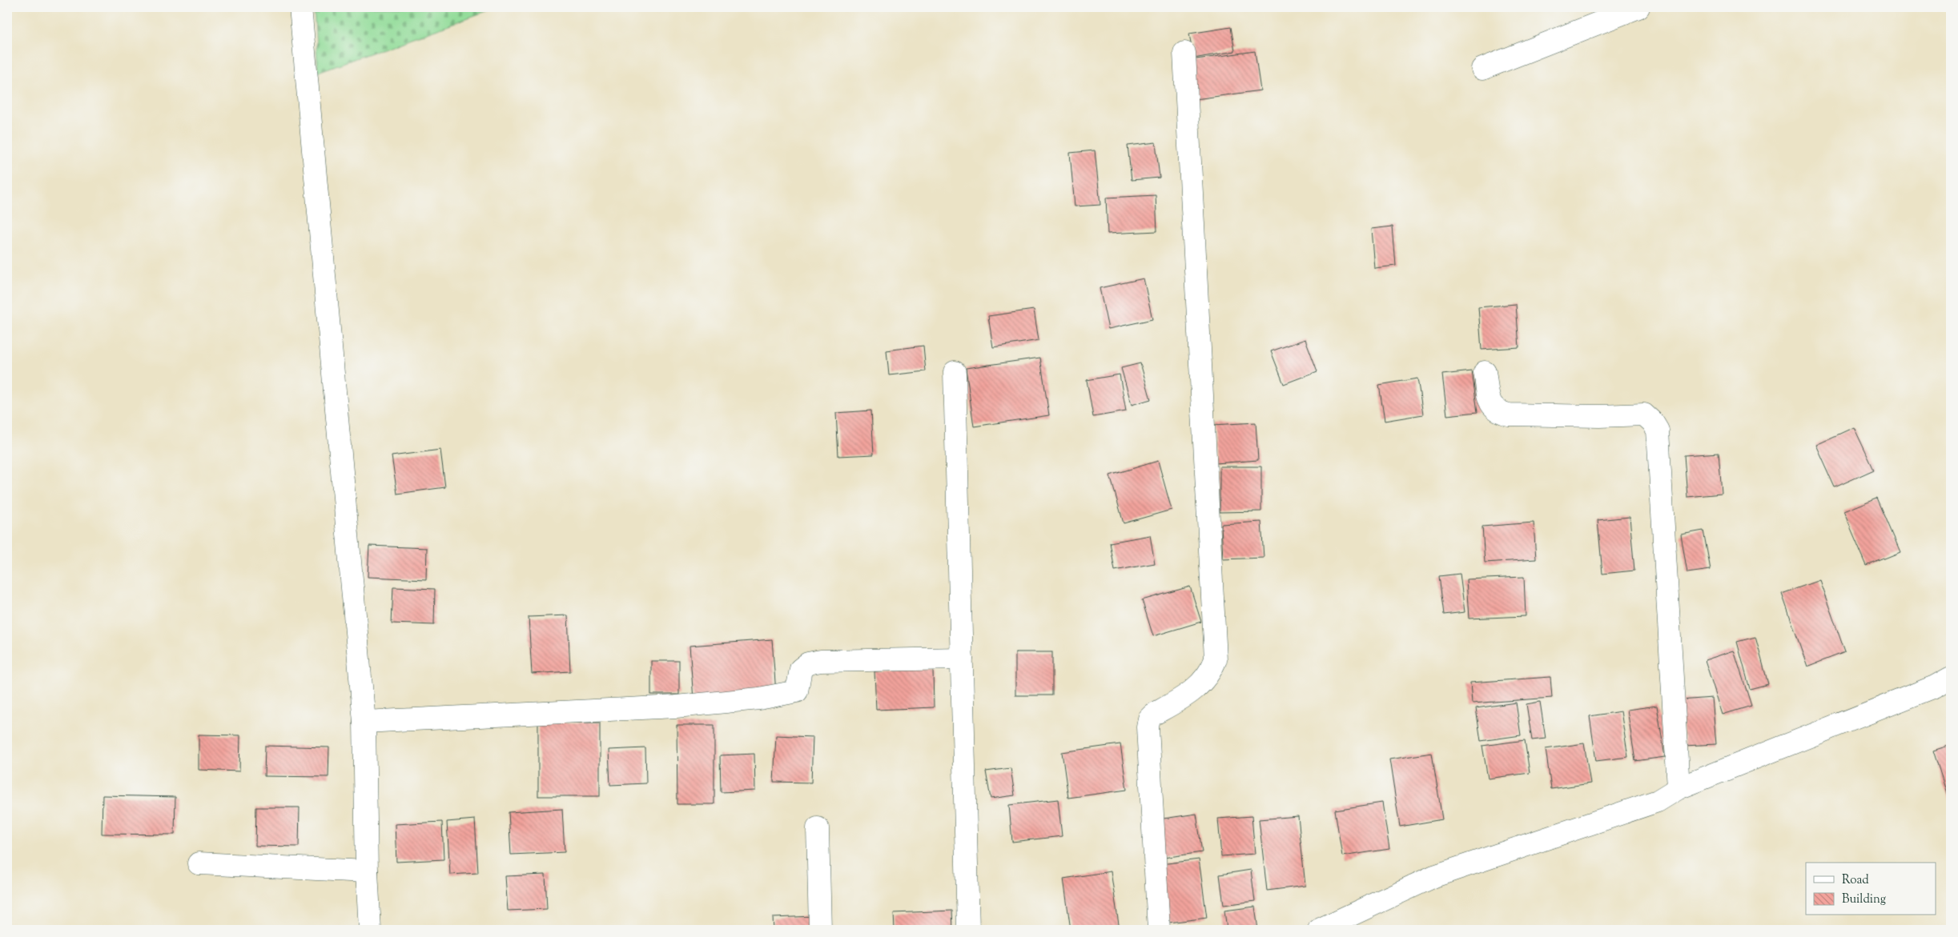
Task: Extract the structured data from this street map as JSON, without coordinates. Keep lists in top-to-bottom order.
{
  "legend": ["Road", "Building"]
}
